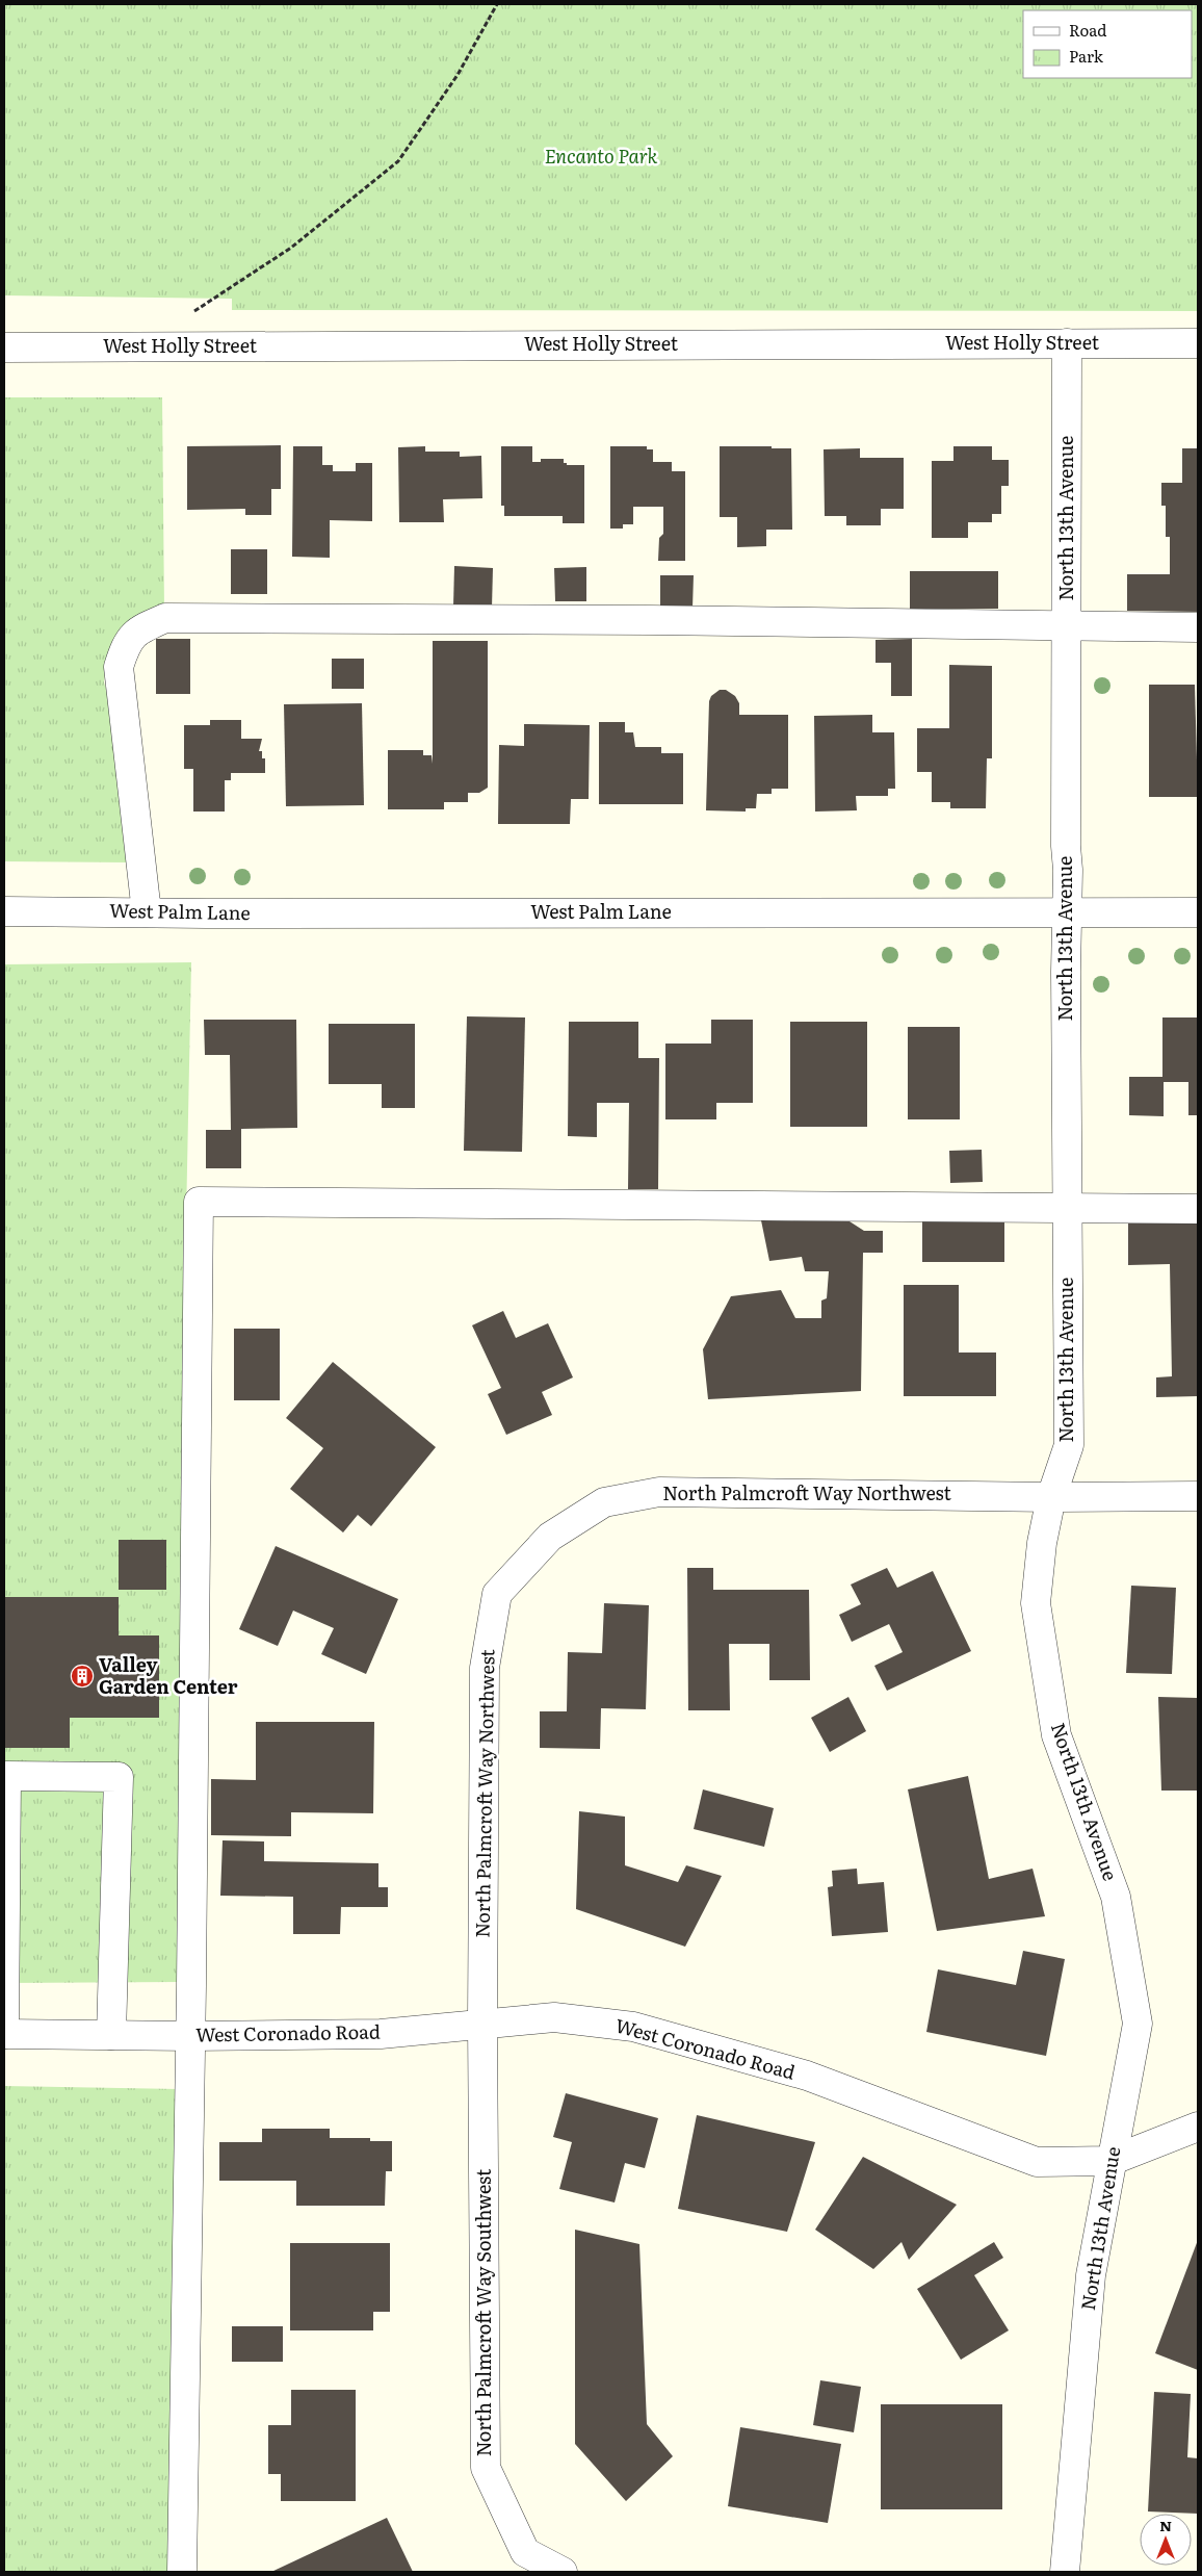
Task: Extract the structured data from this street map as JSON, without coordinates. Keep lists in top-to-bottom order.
{
  "streets": {
    "street": [
      "West Holly Street",
      "North 13th Avenue",
      "West Palm Lane",
      "North Palmcroft Way Northwest",
      "West Coronado Road",
      "North Palmcroft Way Southwest"
    ]
  },
  "crossings": [
    ["West Holly Street", "North 13th Avenue"],
    ["North 13th Avenue", "West Palm Lane"],
    ["North 13th Avenue", "North Palmcroft Way Northwest"],
    ["North 13th Avenue", "West Coronado Road"],
    ["North Palmcroft Way Northwest", "West Coronado Road"],
    ["North Palmcroft Way Northwest", "North Palmcroft Way Southwest"],
    ["West Coronado Road", "North Palmcroft Way Southwest"]
  ],
  "parks": ["Encanto Park"],
  "places": {
    "building": ["Valley Garden Center"]
  },
  "legend": ["Road", "Park"],
  "north": "top"
}
